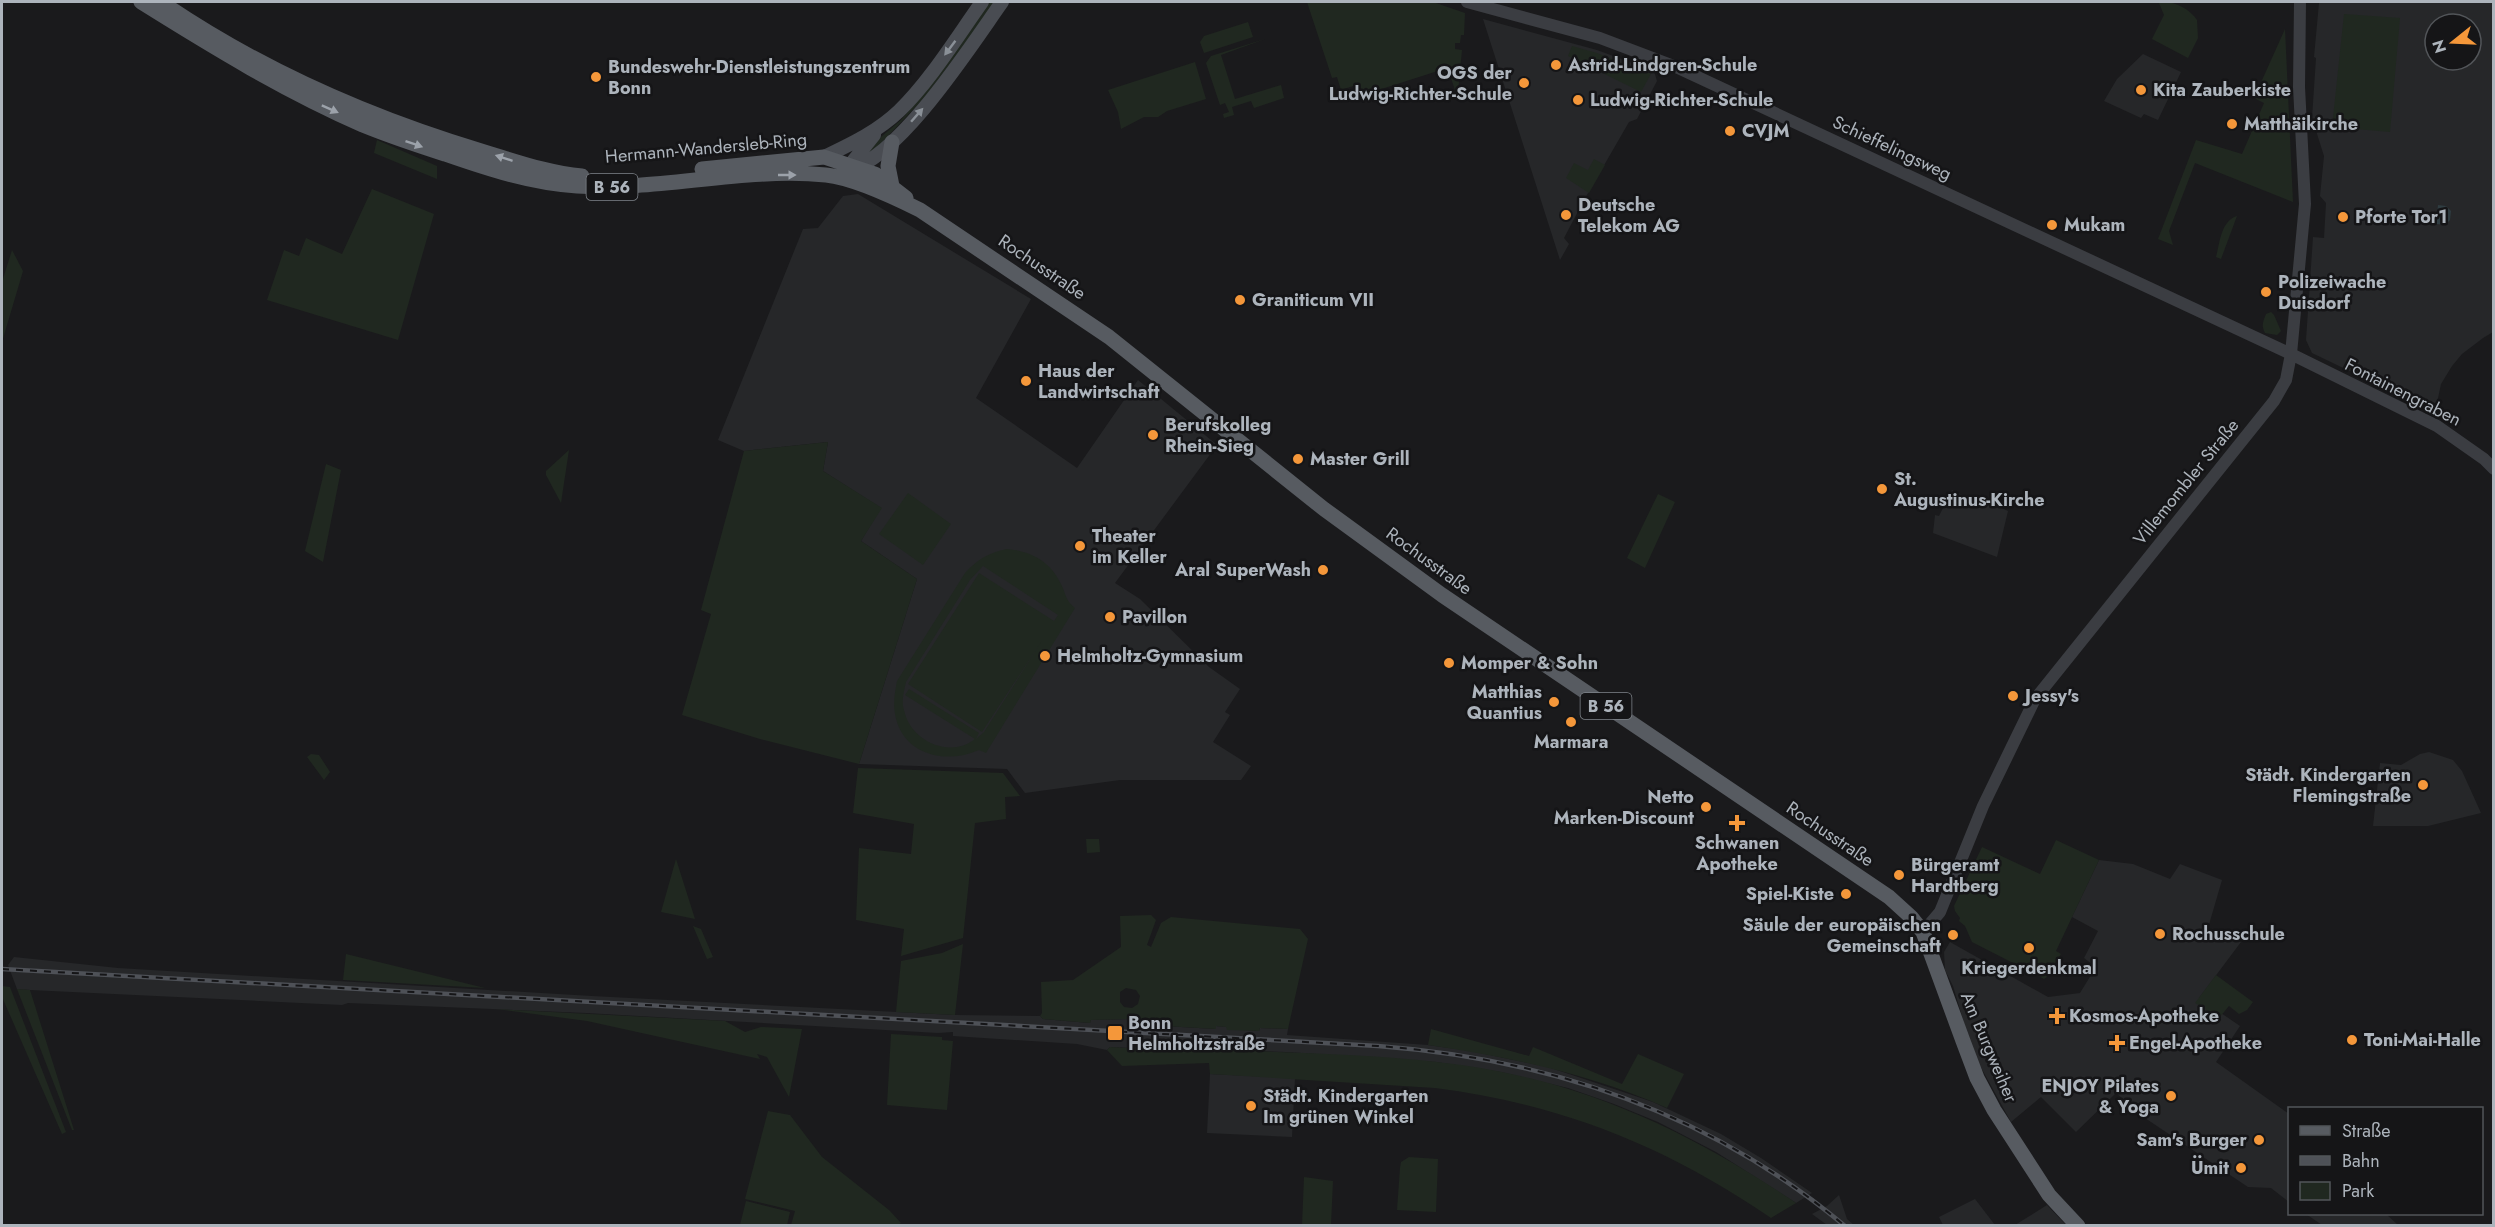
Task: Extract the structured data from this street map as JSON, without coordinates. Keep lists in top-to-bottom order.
{
  "streets": {
    "main road": [
      "Hermann-Wandersleb-Ring",
      "B 56",
      "Rochusstraße",
      "Am Burgweiher"
    ],
    "street": ["Schieffelingsweg", "Fontainengraben", "Villemombler Straße"]
  },
  "crossings": [
    ["Hermann-Wandersleb-Ring", "Rochusstraße"],
    ["Schieffelingsweg", "Fontainengraben"],
    ["Schieffelingsweg", "Villemombler Straße"],
    ["Rochusstraße", "Villemombler Straße"],
    ["Rochusstraße", "Am Burgweiher"],
    ["Fontainengraben", "Villemombler Straße"],
    ["Villemombler Straße", "Am Burgweiher"]
  ],
  "places": {
    "other": [
      "Astrid-Lindgren-Schule",
      "Bundeswehr-Dienstleistungszentrum Bonn",
      "OGS der Ludwig-Richter-Schule",
      "Kita Zauberkiste",
      "Ludwig-Richter-Schule",
      "Matthäikirche",
      "CVJM",
      "Deutsche Telekom AG",
      "Pforte Tor1",
      "Mukam",
      "Polizeiwache Duisdorf",
      "Graniticum VII",
      "Haus der Landwirtschaft",
      "Berufskolleg Rhein-Sieg",
      "Master Grill",
      "St. Augustinus-Kirche",
      "Theater im Keller",
      "Aral SuperWash",
      "Pavillon",
      "Helmholtz-Gymnasium",
      "Momper & Sohn",
      "Jessy's",
      "Matthias Quantius",
      "Marmara",
      "Städt. Kindergarten Flemingstraße",
      "Netto Marken-Discount",
      "Bürgeramt Hardtberg",
      "Spiel-Kiste",
      "Rochusschule",
      "Säule der europäischen Gemeinschaft",
      "Kriegerdenkmal",
      "Toni-Mai-Halle",
      "ENJOY Pilates & Yoga",
      "Städt. Kindergarten Im grünen Winkel",
      "Sam's Burger",
      "Ümit"
    ],
    "health": ["Schwanen Apotheke", "Kosmos-Apotheke", "Engel-Apotheke"],
    "transit": ["Bonn Helmholtzstraße"]
  },
  "legend": ["Straße", "Bahn", "Park"],
  "north": "left"
}
